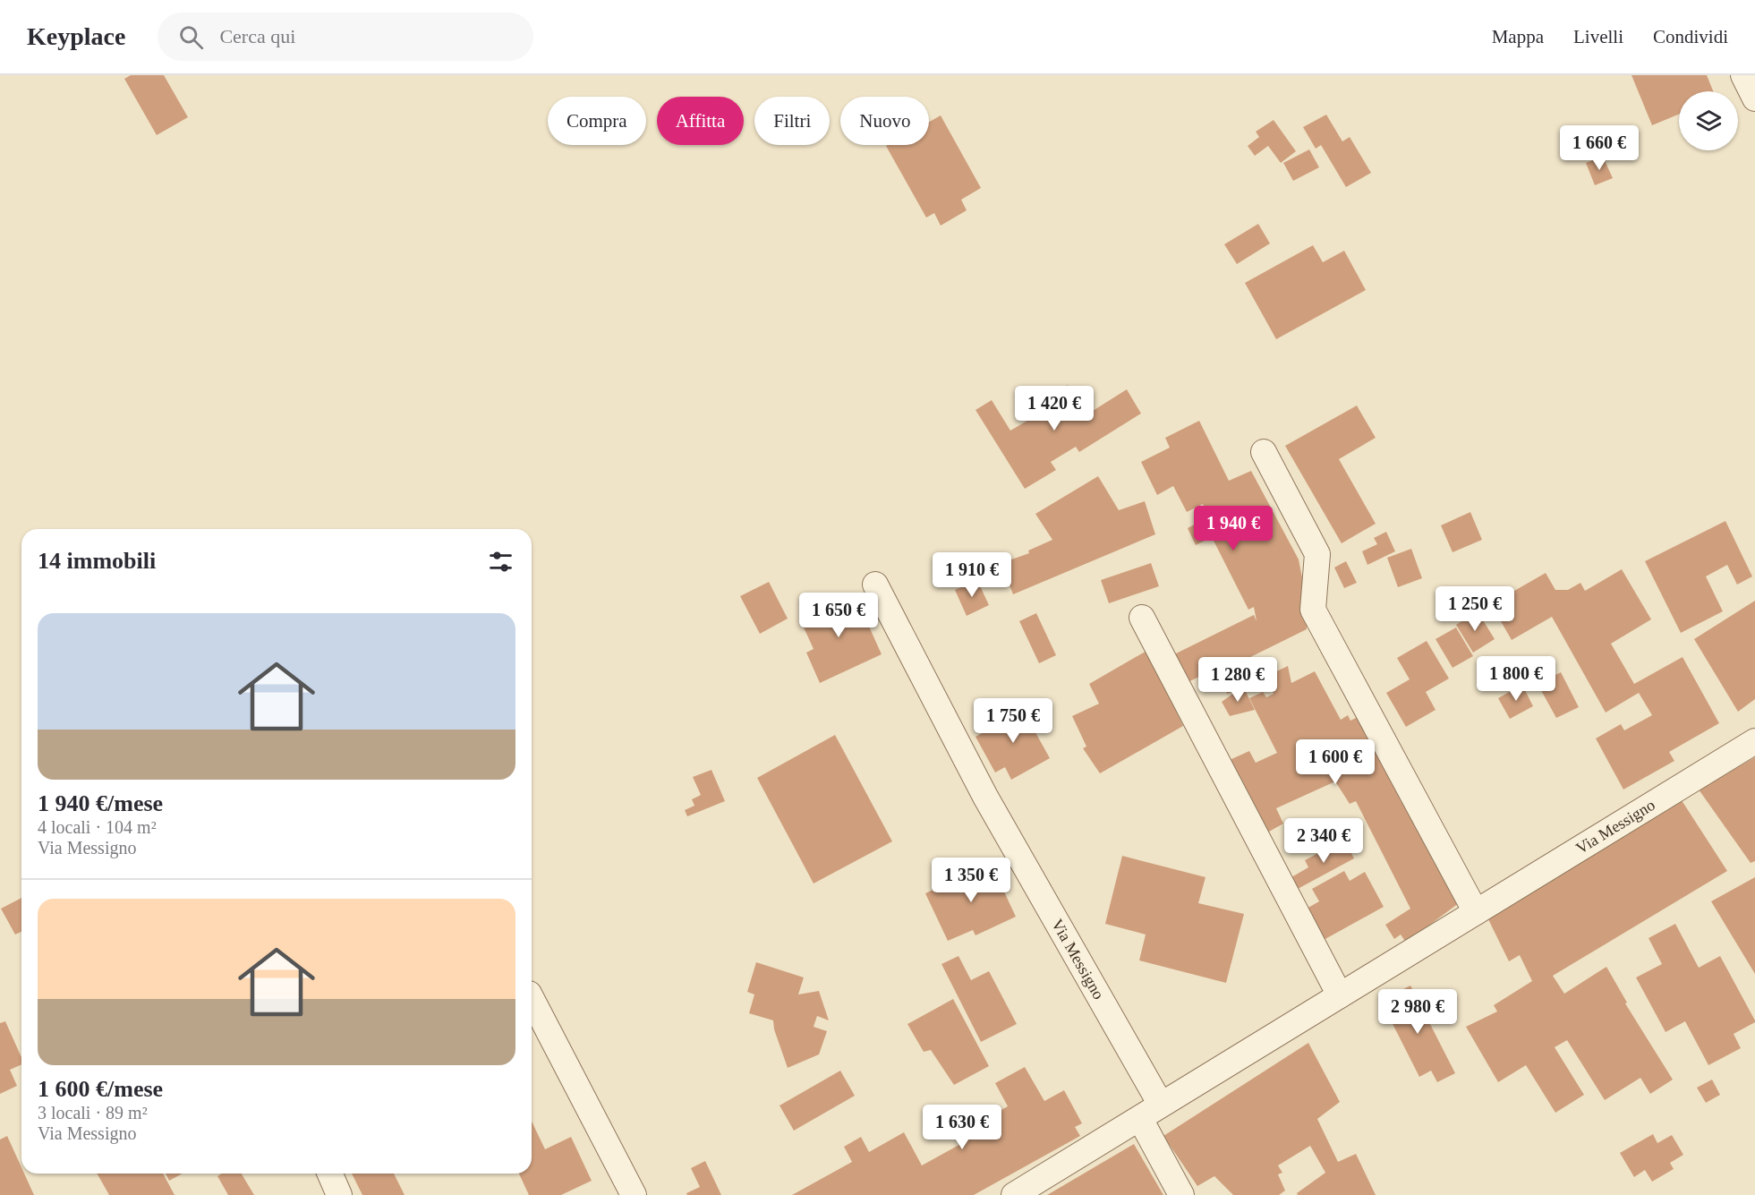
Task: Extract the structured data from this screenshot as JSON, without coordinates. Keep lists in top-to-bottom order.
{
  "streets": {
    "street": ["Via Messigno"]
  },
  "page": {
    "header": "Keyplace",
    "search": "Cerca qui",
    "nav": ["Mappa", "Livelli", "Condividi"],
    "chip": [
      "Compra",
      "Affitta",
      "Filtri",
      "Nuovo"
    ],
    "price": [
      "1 660 €",
      "1 420 €",
      "1 940 €",
      "1 910 €",
      "1 250 €",
      "1 650 €",
      "1 800 €",
      "1 280 €",
      "1 750 €",
      "1 600 €",
      "2 340 €",
      "1 350 €",
      "2 980 €",
      "1 630 €"
    ],
    "heading": "14 immobili",
    "list": [
      {
        "name": "1 940 €/mese",
        "note": "4 locali · 104 m² · Via Messigno"
      },
      {
        "name": "1 600 €/mese",
        "note": "3 locali · 89 m² · Via Messigno"
      }
    ]
  }
}
